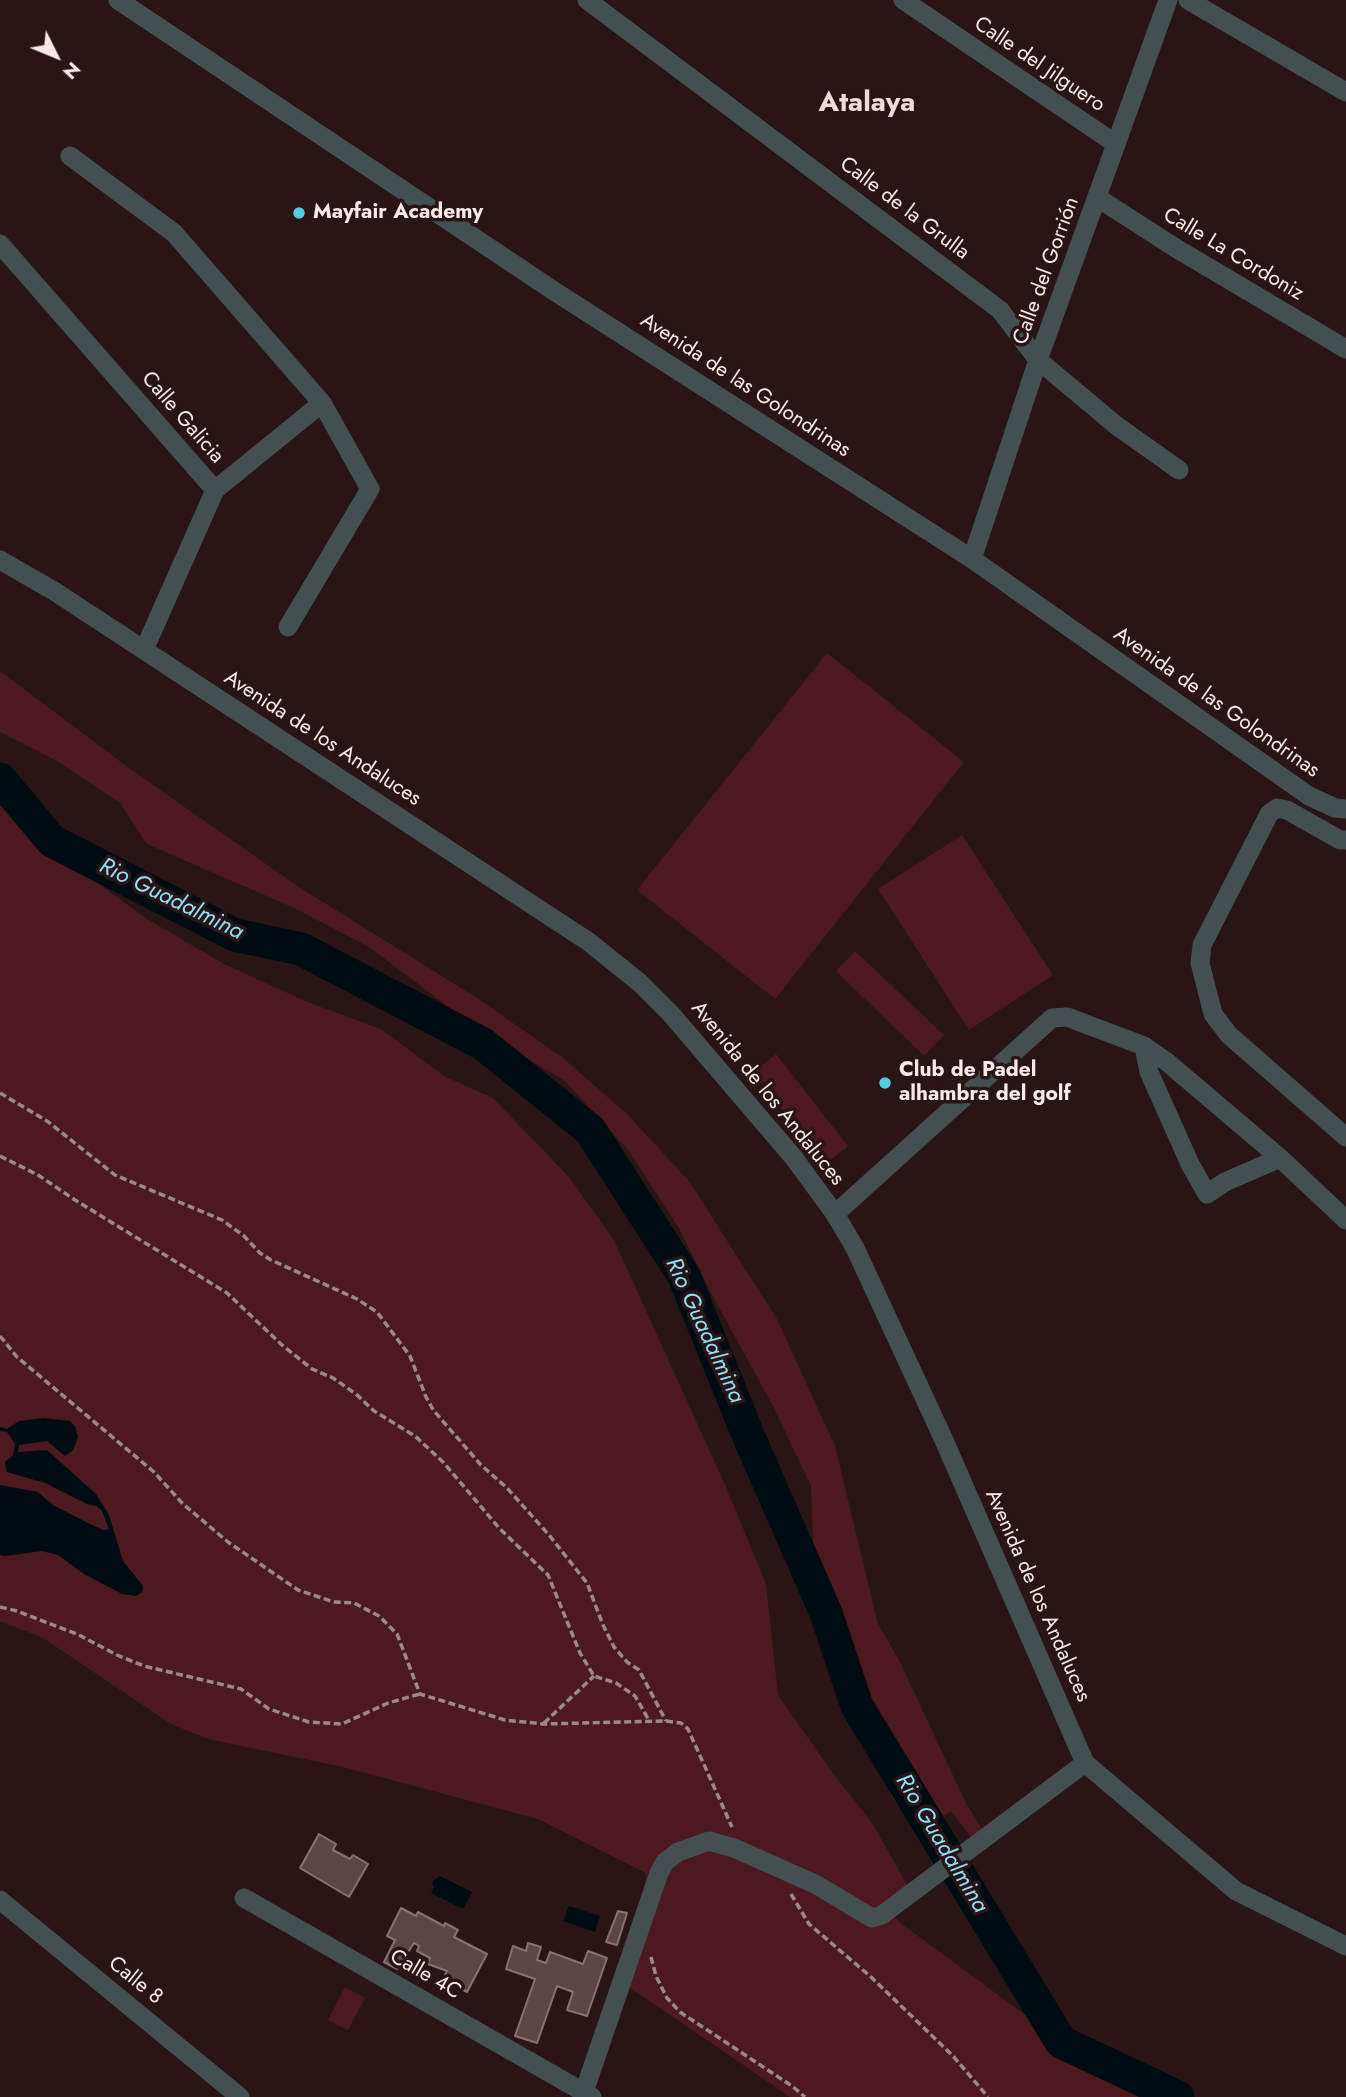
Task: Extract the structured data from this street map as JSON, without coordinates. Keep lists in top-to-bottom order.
{
  "streets": {
    "street": [
      "Calle del Jilguero",
      "Calle de la Grulla",
      "Calle La Cordoniz",
      "Calle del Gorrión",
      "Avenida de las Golondrinas",
      "Calle Galicia",
      "Avenida de los Andaluces",
      "Calle 4C",
      "Calle 8"
    ]
  },
  "crossings": [
    ["Calle del Jilguero", "Calle del Gorrión"],
    ["Calle de la Grulla", "Calle del Gorrión"],
    ["Calle La Cordoniz", "Calle del Gorrión"],
    ["Calle del Gorrión", "Avenida de las Golondrinas"],
    ["Calle Galicia", "Avenida de los Andaluces"]
  ],
  "districts": ["Atalaya"],
  "water": ["Rio Guadalmina"],
  "places": ["Mayfair Academy", "Club de Padel alhambra del golf"],
  "north": "bottom right"
}
